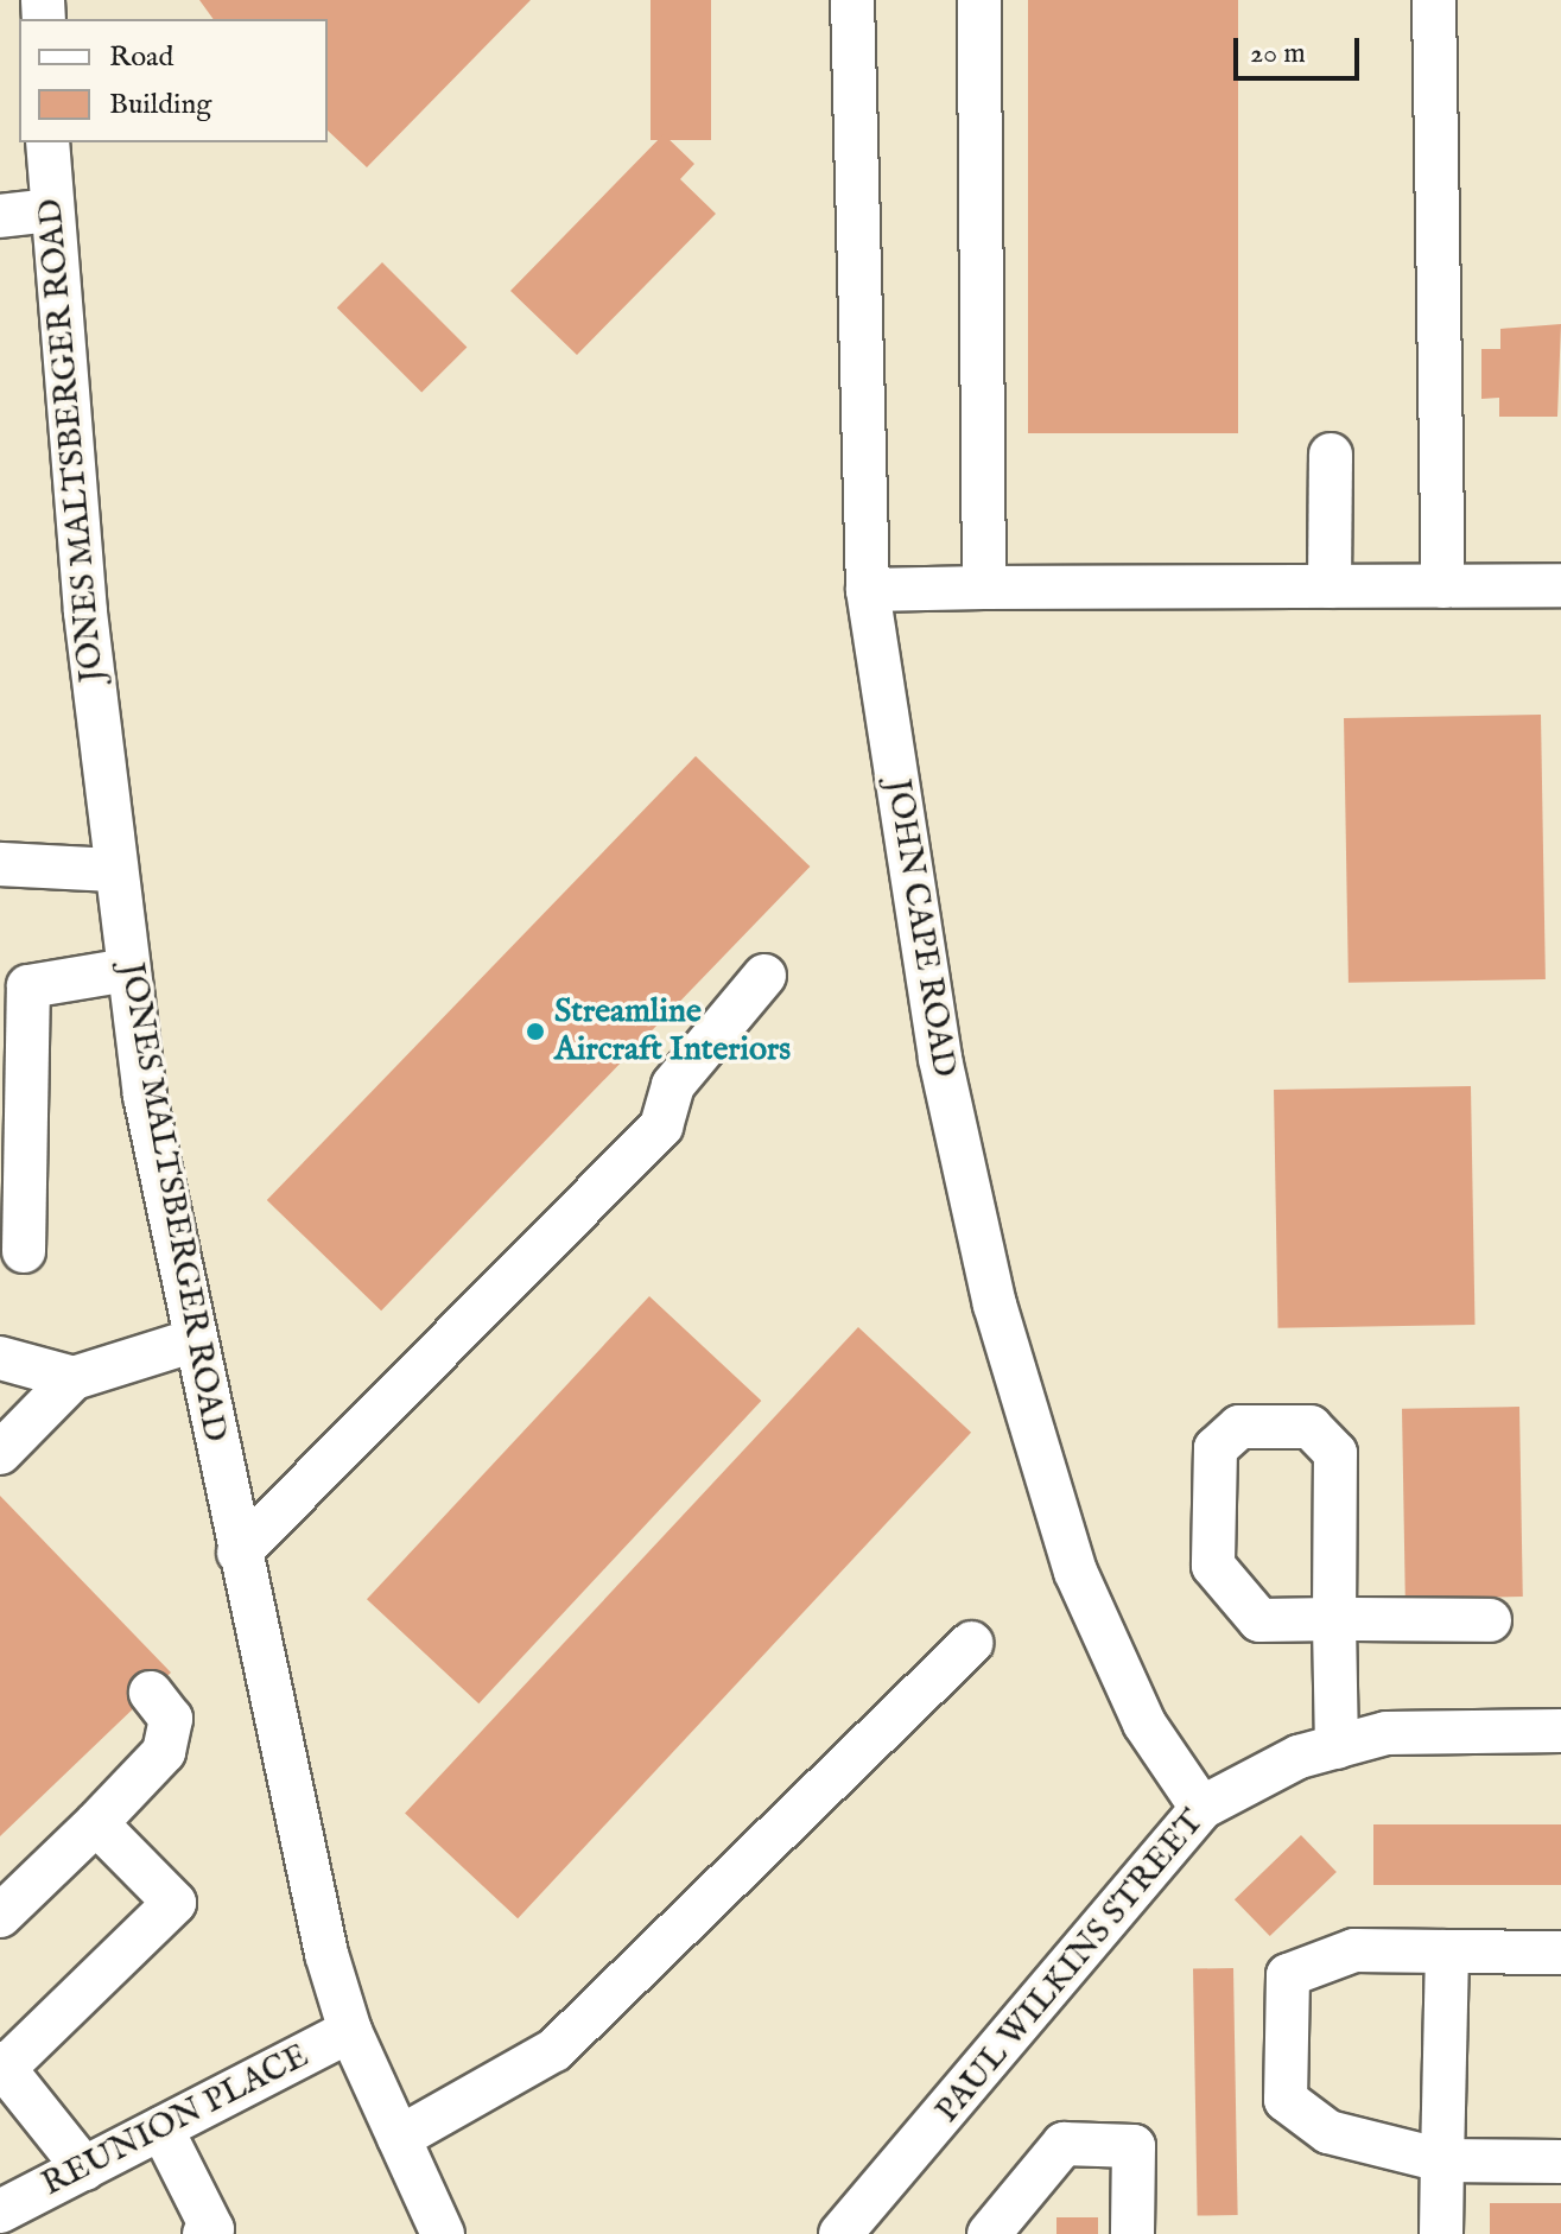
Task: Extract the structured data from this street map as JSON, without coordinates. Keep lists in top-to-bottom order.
{
  "streets": {
    "street": [
      "JONES MALTSBERGER ROAD",
      "JOHN CAPE ROAD",
      "PAUL WILKINS STREET",
      "REUNION PLACE"
    ]
  },
  "crossings": [
    ["JONES MALTSBERGER ROAD", "REUNION PLACE"],
    ["JOHN CAPE ROAD", "PAUL WILKINS STREET"]
  ],
  "places": ["Streamline Aircraft Interiors"],
  "legend": ["Road", "Building"],
  "scale_bar": "20 m"
}
